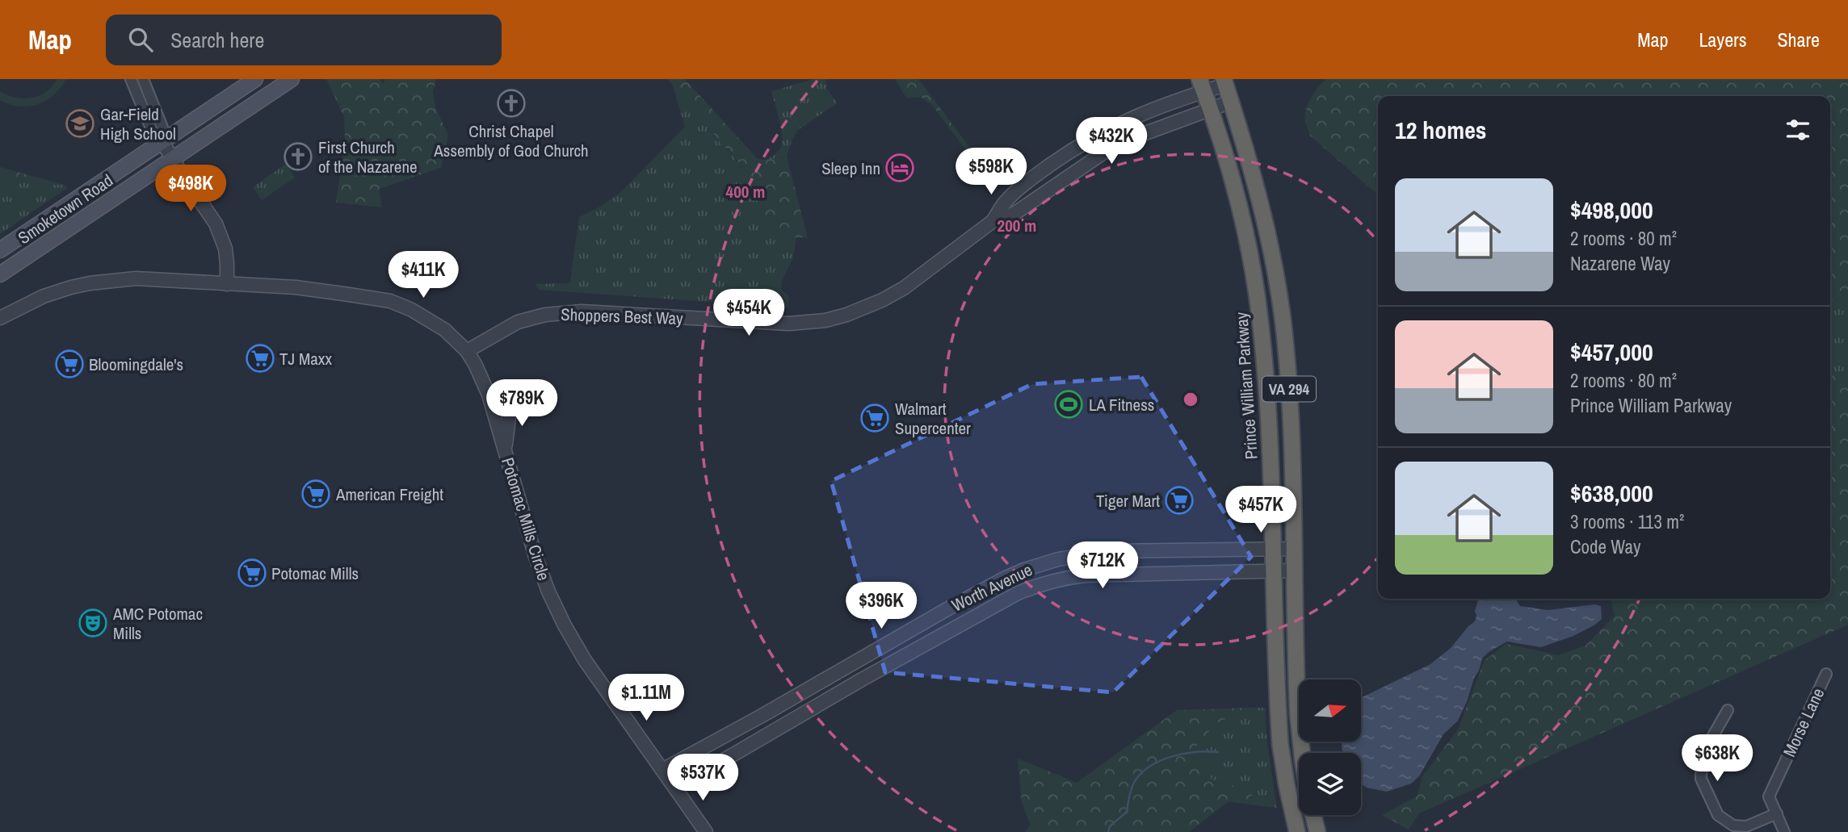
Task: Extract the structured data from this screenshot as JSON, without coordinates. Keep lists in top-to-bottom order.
{
  "streets": {
    "highway": ["Prince William Parkway", "VA 294"],
    "main road": ["Smoketown Road"],
    "street": [
      "Shoppers Best Way",
      "Potomac Mills Circle",
      "Worth Avenue",
      "Morse Lane"
    ]
  },
  "crossings": [
    ["Shoppers Best Way", "Prince William Parkway"],
    ["Shoppers Best Way", "VA 294"],
    ["Shoppers Best Way", "Potomac Mills Circle"],
    ["Prince William Parkway", "Worth Avenue"],
    ["VA 294", "Worth Avenue"],
    ["Potomac Mills Circle", "Worth Avenue"]
  ],
  "places": {
    "church": ["Christ Chapel Assembly of God Church", "First Church of the Nazarene"],
    "school or university": ["Gar-Field High School"],
    "hotel": ["Sleep Inn"],
    "supermarket": [
      "TJ Maxx",
      "Bloomingdale's",
      "Walmart Supercenter",
      "American Freight",
      "Tiger Mart",
      "Potomac Mills"
    ],
    "sports": ["LA Fitness"],
    "theatre": ["AMC Potomac Mills"]
  },
  "north": "right",
  "page": {
    "header": "Map",
    "search": "Search here",
    "nav": ["Map", "Layers", "Share"],
    "heading": "12 homes",
    "price": [
      "$432K",
      "$598K",
      "$498K",
      "$411K",
      "$454K",
      "$789K",
      "$457K",
      "$712K",
      "$396K",
      "$1.11M",
      "$638K",
      "$537K"
    ],
    "list": [
      {
        "name": "$498,000",
        "note": "2 rooms · 80 m² · Nazarene Way"
      },
      {
        "name": "$457,000",
        "note": "2 rooms · 80 m² · Prince William Parkway"
      },
      {
        "name": "$638,000",
        "note": "3 rooms · 113 m² · Code Way"
      }
    ]
  },
  "rings": ["400 m", "200 m"]
}
